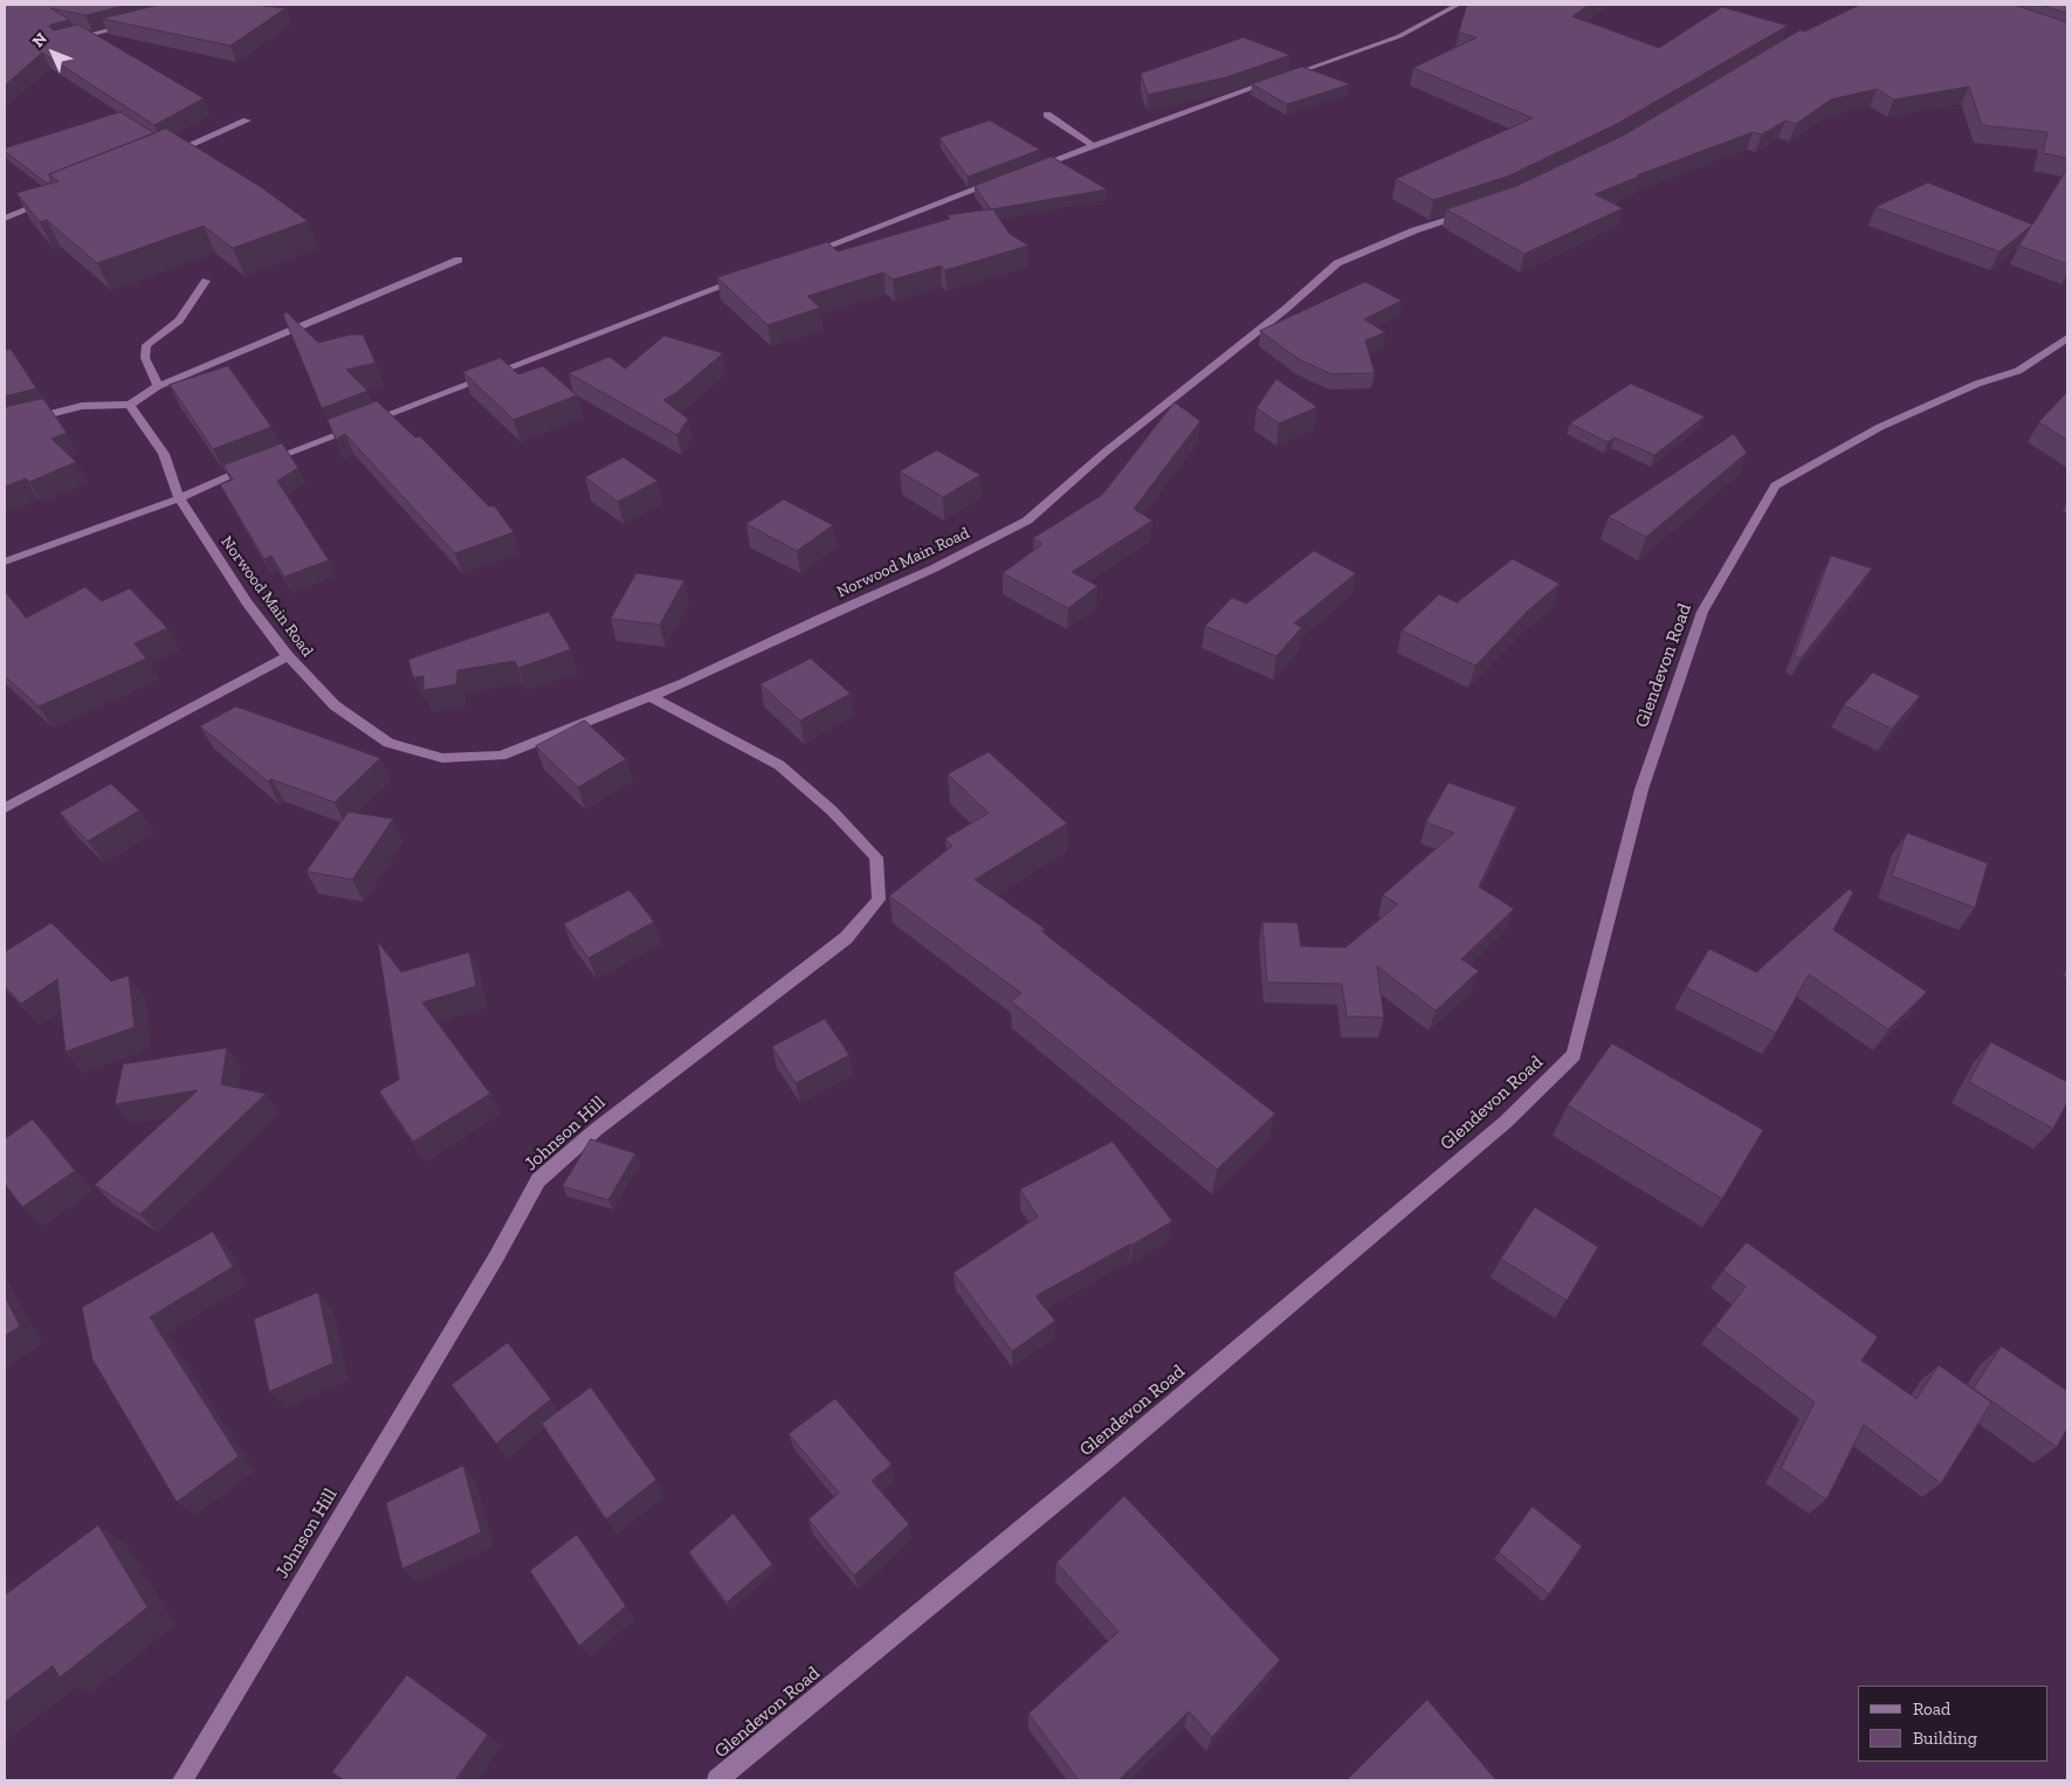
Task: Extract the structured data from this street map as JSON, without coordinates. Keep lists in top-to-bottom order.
{
  "streets": {
    "street": ["Norwood Main Road", "Glendevon Road", "Johnson Hill"]
  },
  "crossings": [
    ["Norwood Main Road", "Johnson Hill"]
  ],
  "legend": ["Road", "Building"],
  "north": "top left"
}
